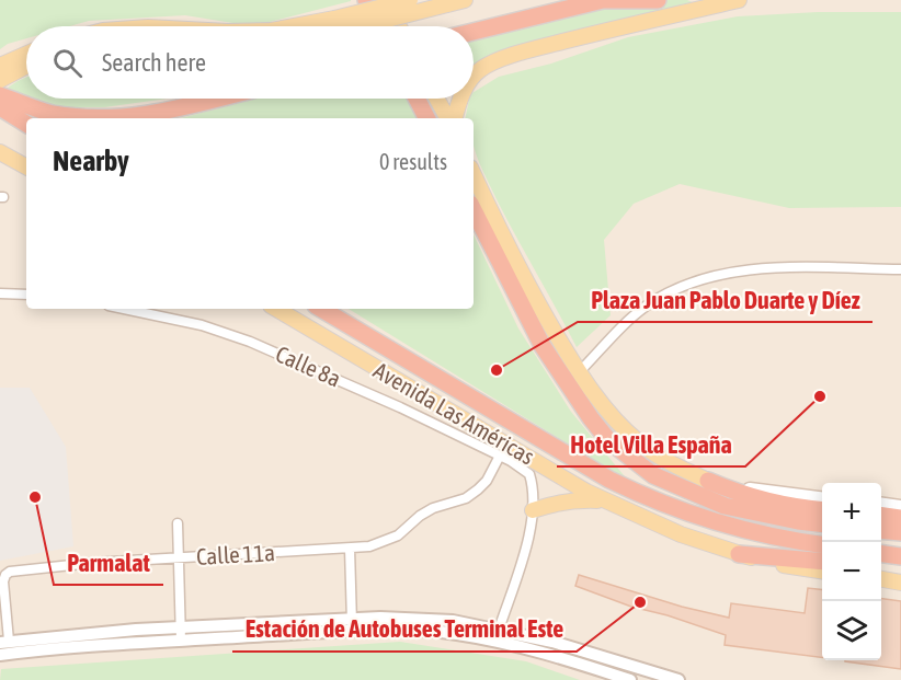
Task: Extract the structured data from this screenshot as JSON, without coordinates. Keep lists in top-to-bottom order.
{
  "streets": {
    "main road": ["Avenida Las Américas"],
    "street": ["Calle 8a", "Calle 11a"]
  },
  "crossings": [
    ["Calle 8a", "Avenida Las Américas"],
    ["Calle 8a", "Calle 11a"]
  ],
  "places": [
    "Plaza Juan Pablo Duarte y Díez",
    "Hotel Villa España",
    "Parmalat",
    "Estación de Autobuses Terminal Este"
  ],
  "page": {
    "search": "Search here",
    "heading": ["Nearby", "0 results"],
    "map_buttons": ["+", "−"]
  }
}
